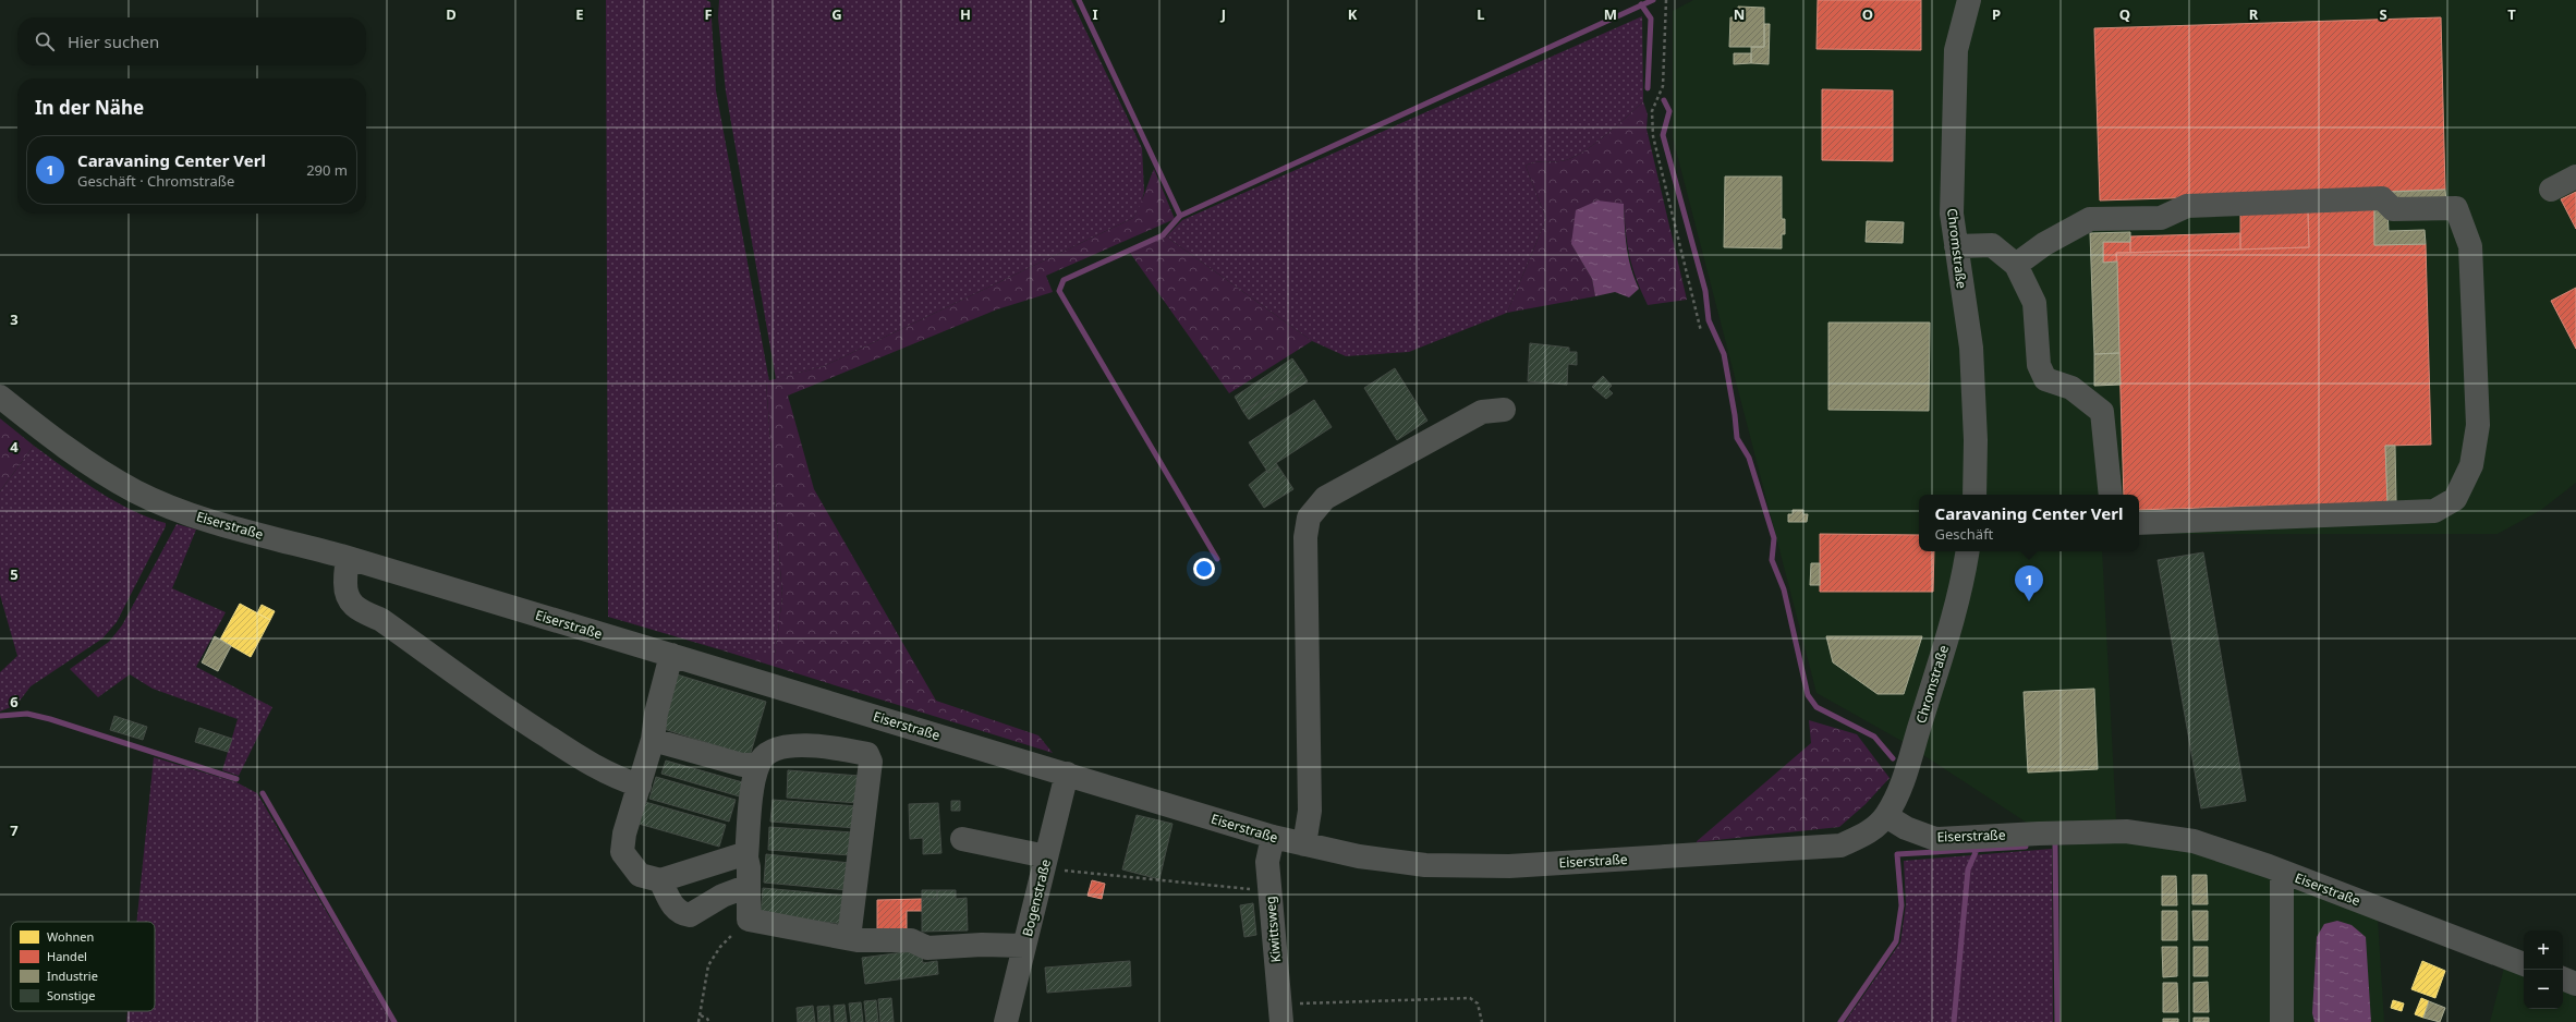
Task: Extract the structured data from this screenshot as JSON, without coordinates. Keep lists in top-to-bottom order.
{
  "streets": {
    "street": [
      "Chromstraße",
      "Eiserstraße",
      "Bogenstraße",
      "Kiwittsweg"
    ]
  },
  "crossings": [
    ["Chromstraße", "Eiserstraße"],
    ["Eiserstraße", "Bogenstraße"],
    ["Eiserstraße", "Kiwittsweg"]
  ],
  "legend": [
    "Wohnen",
    "Handel",
    "Industrie",
    "Sonstige"
  ],
  "page": {
    "search": "Hier suchen",
    "heading": "In der Nähe",
    "list": [
      {
        "mark": "1",
        "name": "Caravaning Center Verl",
        "note": "Geschäft · Chromstraße",
        "value": "290 m"
      }
    ],
    "popup": ["Caravaning Center Verl", "Geschäft"],
    "pins": "1",
    "map_buttons": ["+", "−"]
  },
  "grid": {
    "columns": [
      "D",
      "E",
      "F",
      "G",
      "H",
      "I",
      "J",
      "K",
      "L",
      "M",
      "N",
      "O",
      "P",
      "Q",
      "R",
      "S",
      "T"
    ],
    "rows": [
      "3",
      "4",
      "5",
      "6",
      "7"
    ]
  }
}
